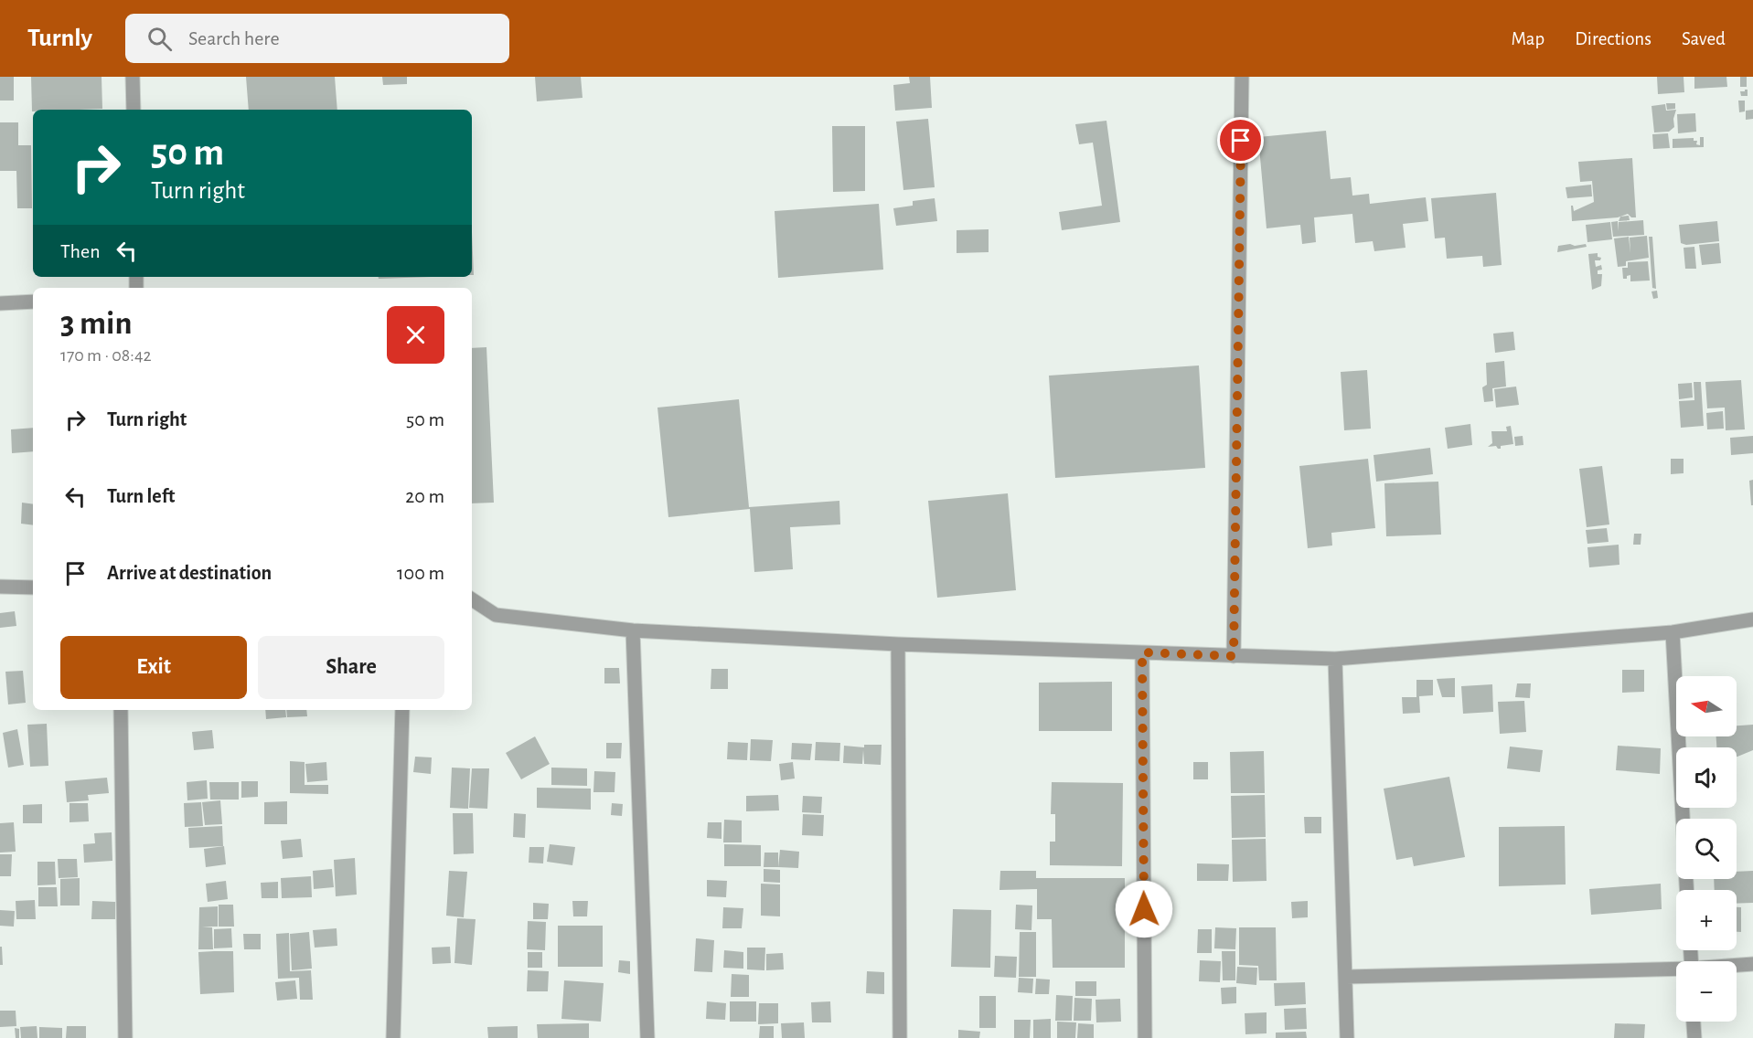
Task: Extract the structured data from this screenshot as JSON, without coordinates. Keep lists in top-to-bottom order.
{
  "north": "left",
  "page": {
    "header": "Turnly",
    "search": "Search here",
    "nav": ["Map", "Directions", "Saved"],
    "turn": ["50 m", "Turn right"],
    "then": "Then",
    "heading": ["3 min", "170 m · 08:42"],
    "list": [
      {
        "name": "Turn right",
        "value": "50 m"
      },
      {
        "name": "Turn left",
        "value": "20 m"
      },
      {
        "name": "Arrive at destination",
        "value": "100 m"
      }
    ],
    "buttons": ["Exit", "Share"],
    "map_buttons": ["+", "−"]
  }
}
